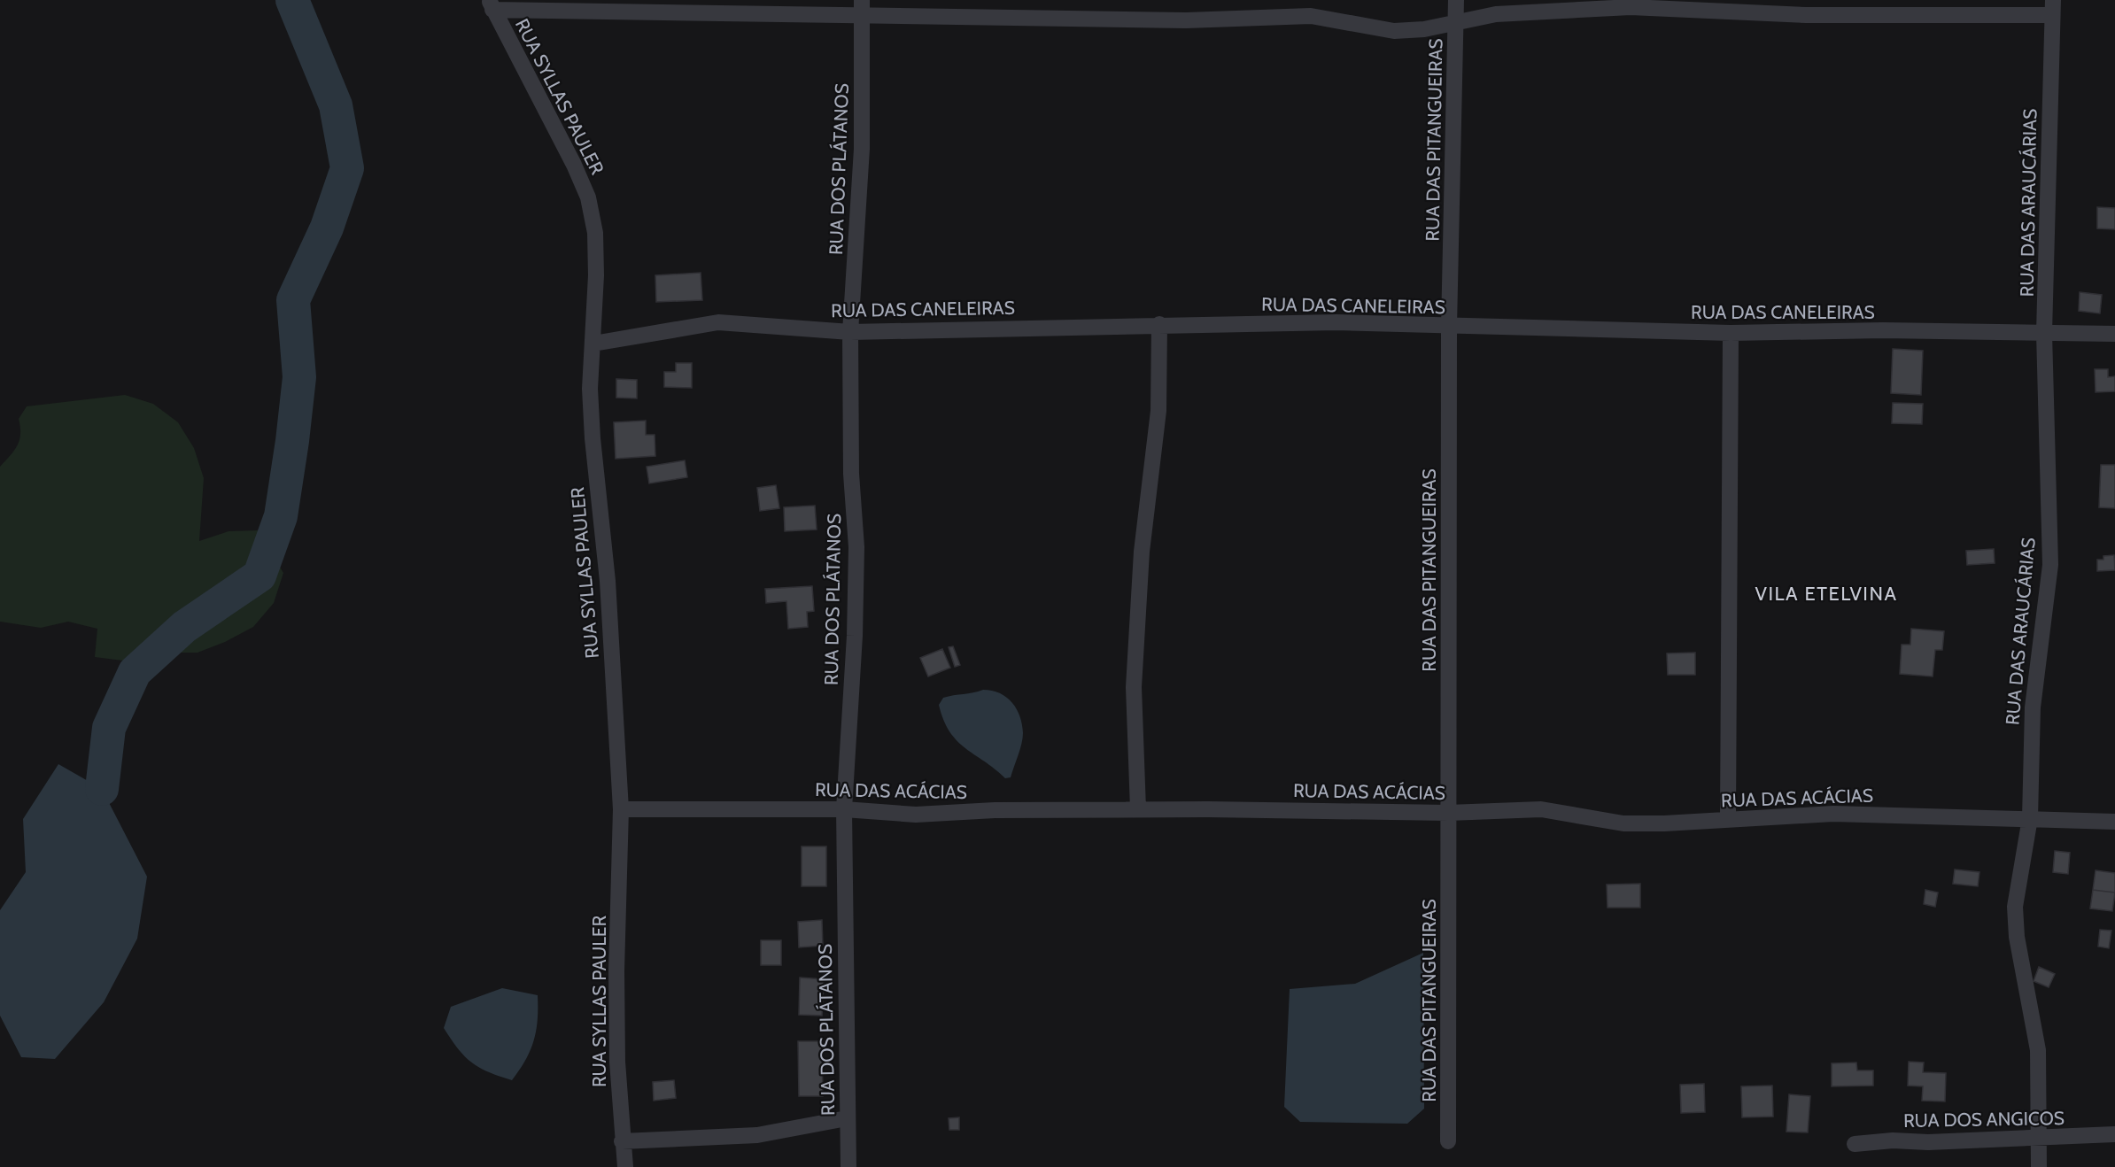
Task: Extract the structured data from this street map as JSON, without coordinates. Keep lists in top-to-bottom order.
{
  "streets": {
    "street": [
      "RUA SYLLAS PAULER",
      "RUA DAS PITANGUEIRAS",
      "RUA DOS PLÁTANOS",
      "RUA DAS ARAUCÁRIAS",
      "RUA DAS CANELEIRAS",
      "RUA DAS ACÁCIAS",
      "RUA DOS ANGICOS"
    ]
  },
  "crossings": [
    ["RUA SYLLAS PAULER", "RUA DAS CANELEIRAS"],
    ["RUA SYLLAS PAULER", "RUA DAS ACÁCIAS"],
    ["RUA DAS PITANGUEIRAS", "RUA DAS CANELEIRAS"],
    ["RUA DAS PITANGUEIRAS", "RUA DAS ACÁCIAS"],
    ["RUA DOS PLÁTANOS", "RUA DAS CANELEIRAS"],
    ["RUA DOS PLÁTANOS", "RUA DAS ACÁCIAS"],
    ["RUA DAS ARAUCÁRIAS", "RUA DAS CANELEIRAS"],
    ["RUA DAS ARAUCÁRIAS", "RUA DAS ACÁCIAS"],
    ["RUA DAS ARAUCÁRIAS", "RUA DOS ANGICOS"]
  ],
  "districts": ["VILA ETELVINA"]
}
